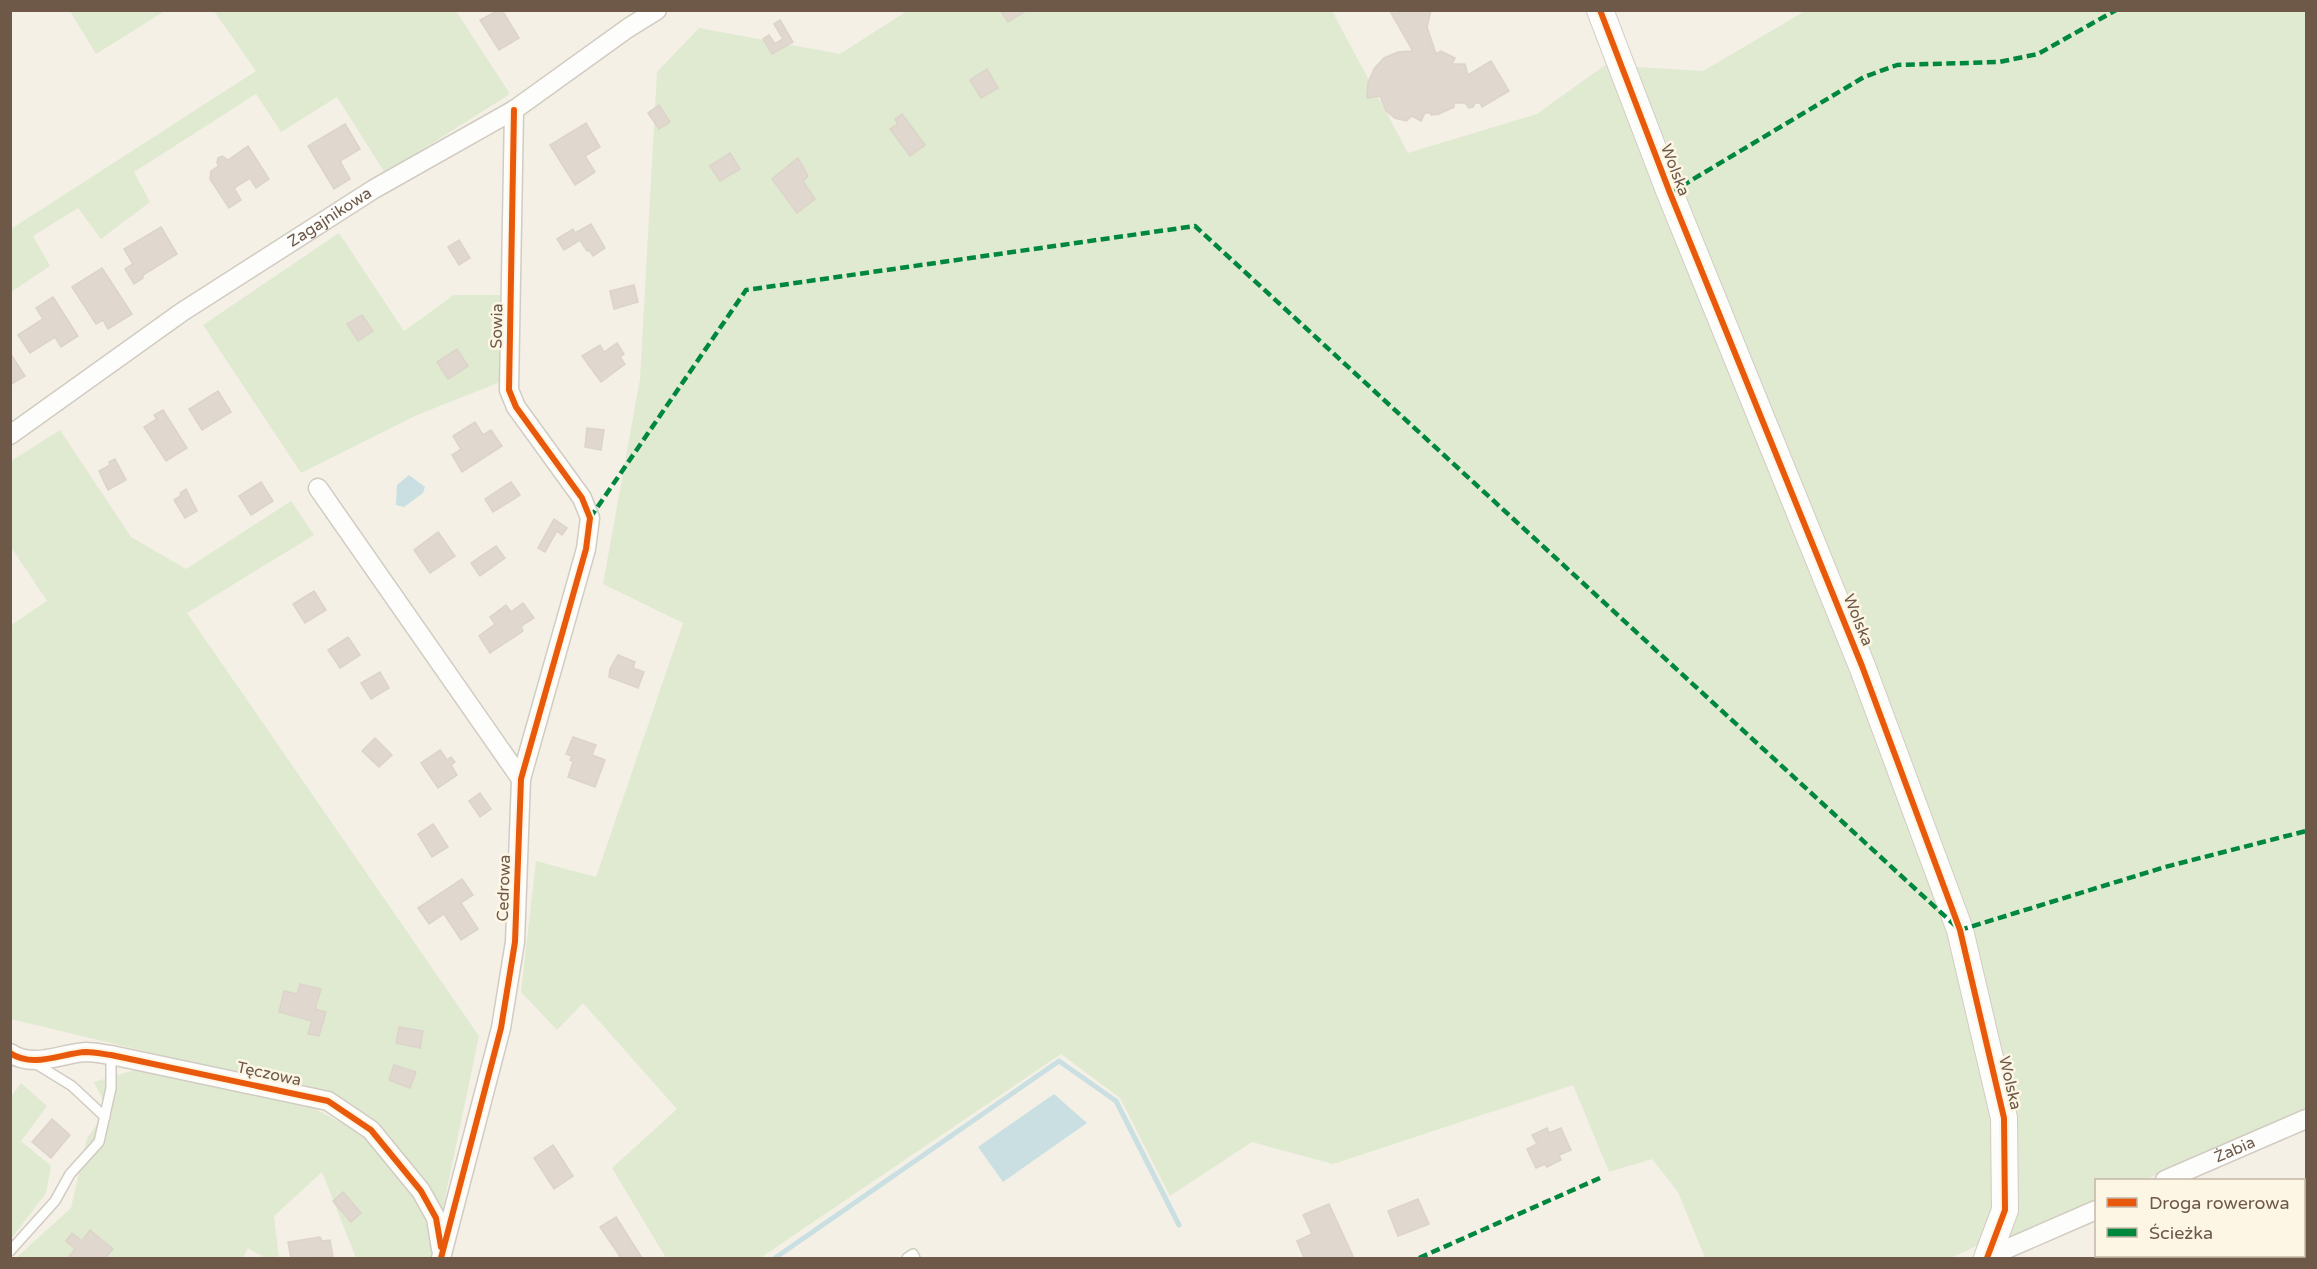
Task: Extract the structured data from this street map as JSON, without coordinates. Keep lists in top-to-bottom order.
{
  "streets": {
    "street": [
      "Wolska",
      "Zagajnikowa",
      "Sowia",
      "Cedrowa",
      "Tęczowa",
      "Żabia"
    ]
  },
  "crossings": [
    ["Zagajnikowa", "Sowia"],
    ["Sowia", "Cedrowa"],
    ["Cedrowa", "Tęczowa"]
  ],
  "legend": ["Droga rowerowa", "Ścieżka"]
}
